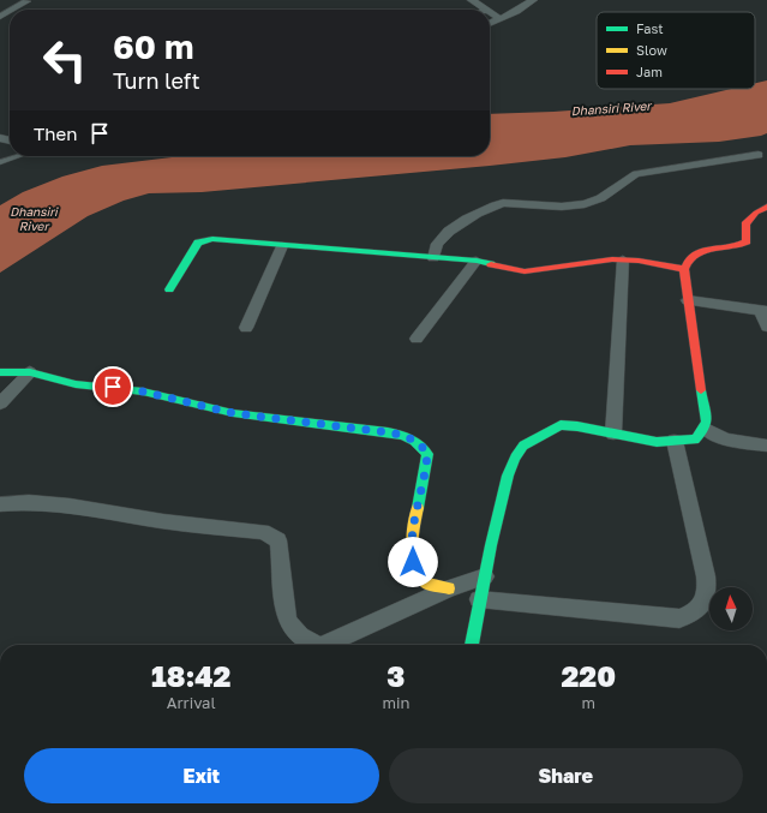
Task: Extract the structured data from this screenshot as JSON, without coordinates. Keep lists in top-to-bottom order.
{
  "water": ["Dhansiri River"],
  "legend": ["Fast", "Slow", "Jam"],
  "north": "top",
  "page": {
    "turn": ["60 m", "Turn left"],
    "then": "Then",
    "eta": [
      "18:42",
      "Arrival",
      "3",
      "min",
      "220",
      "m"
    ],
    "buttons": ["Exit", "Share"]
  }
}
